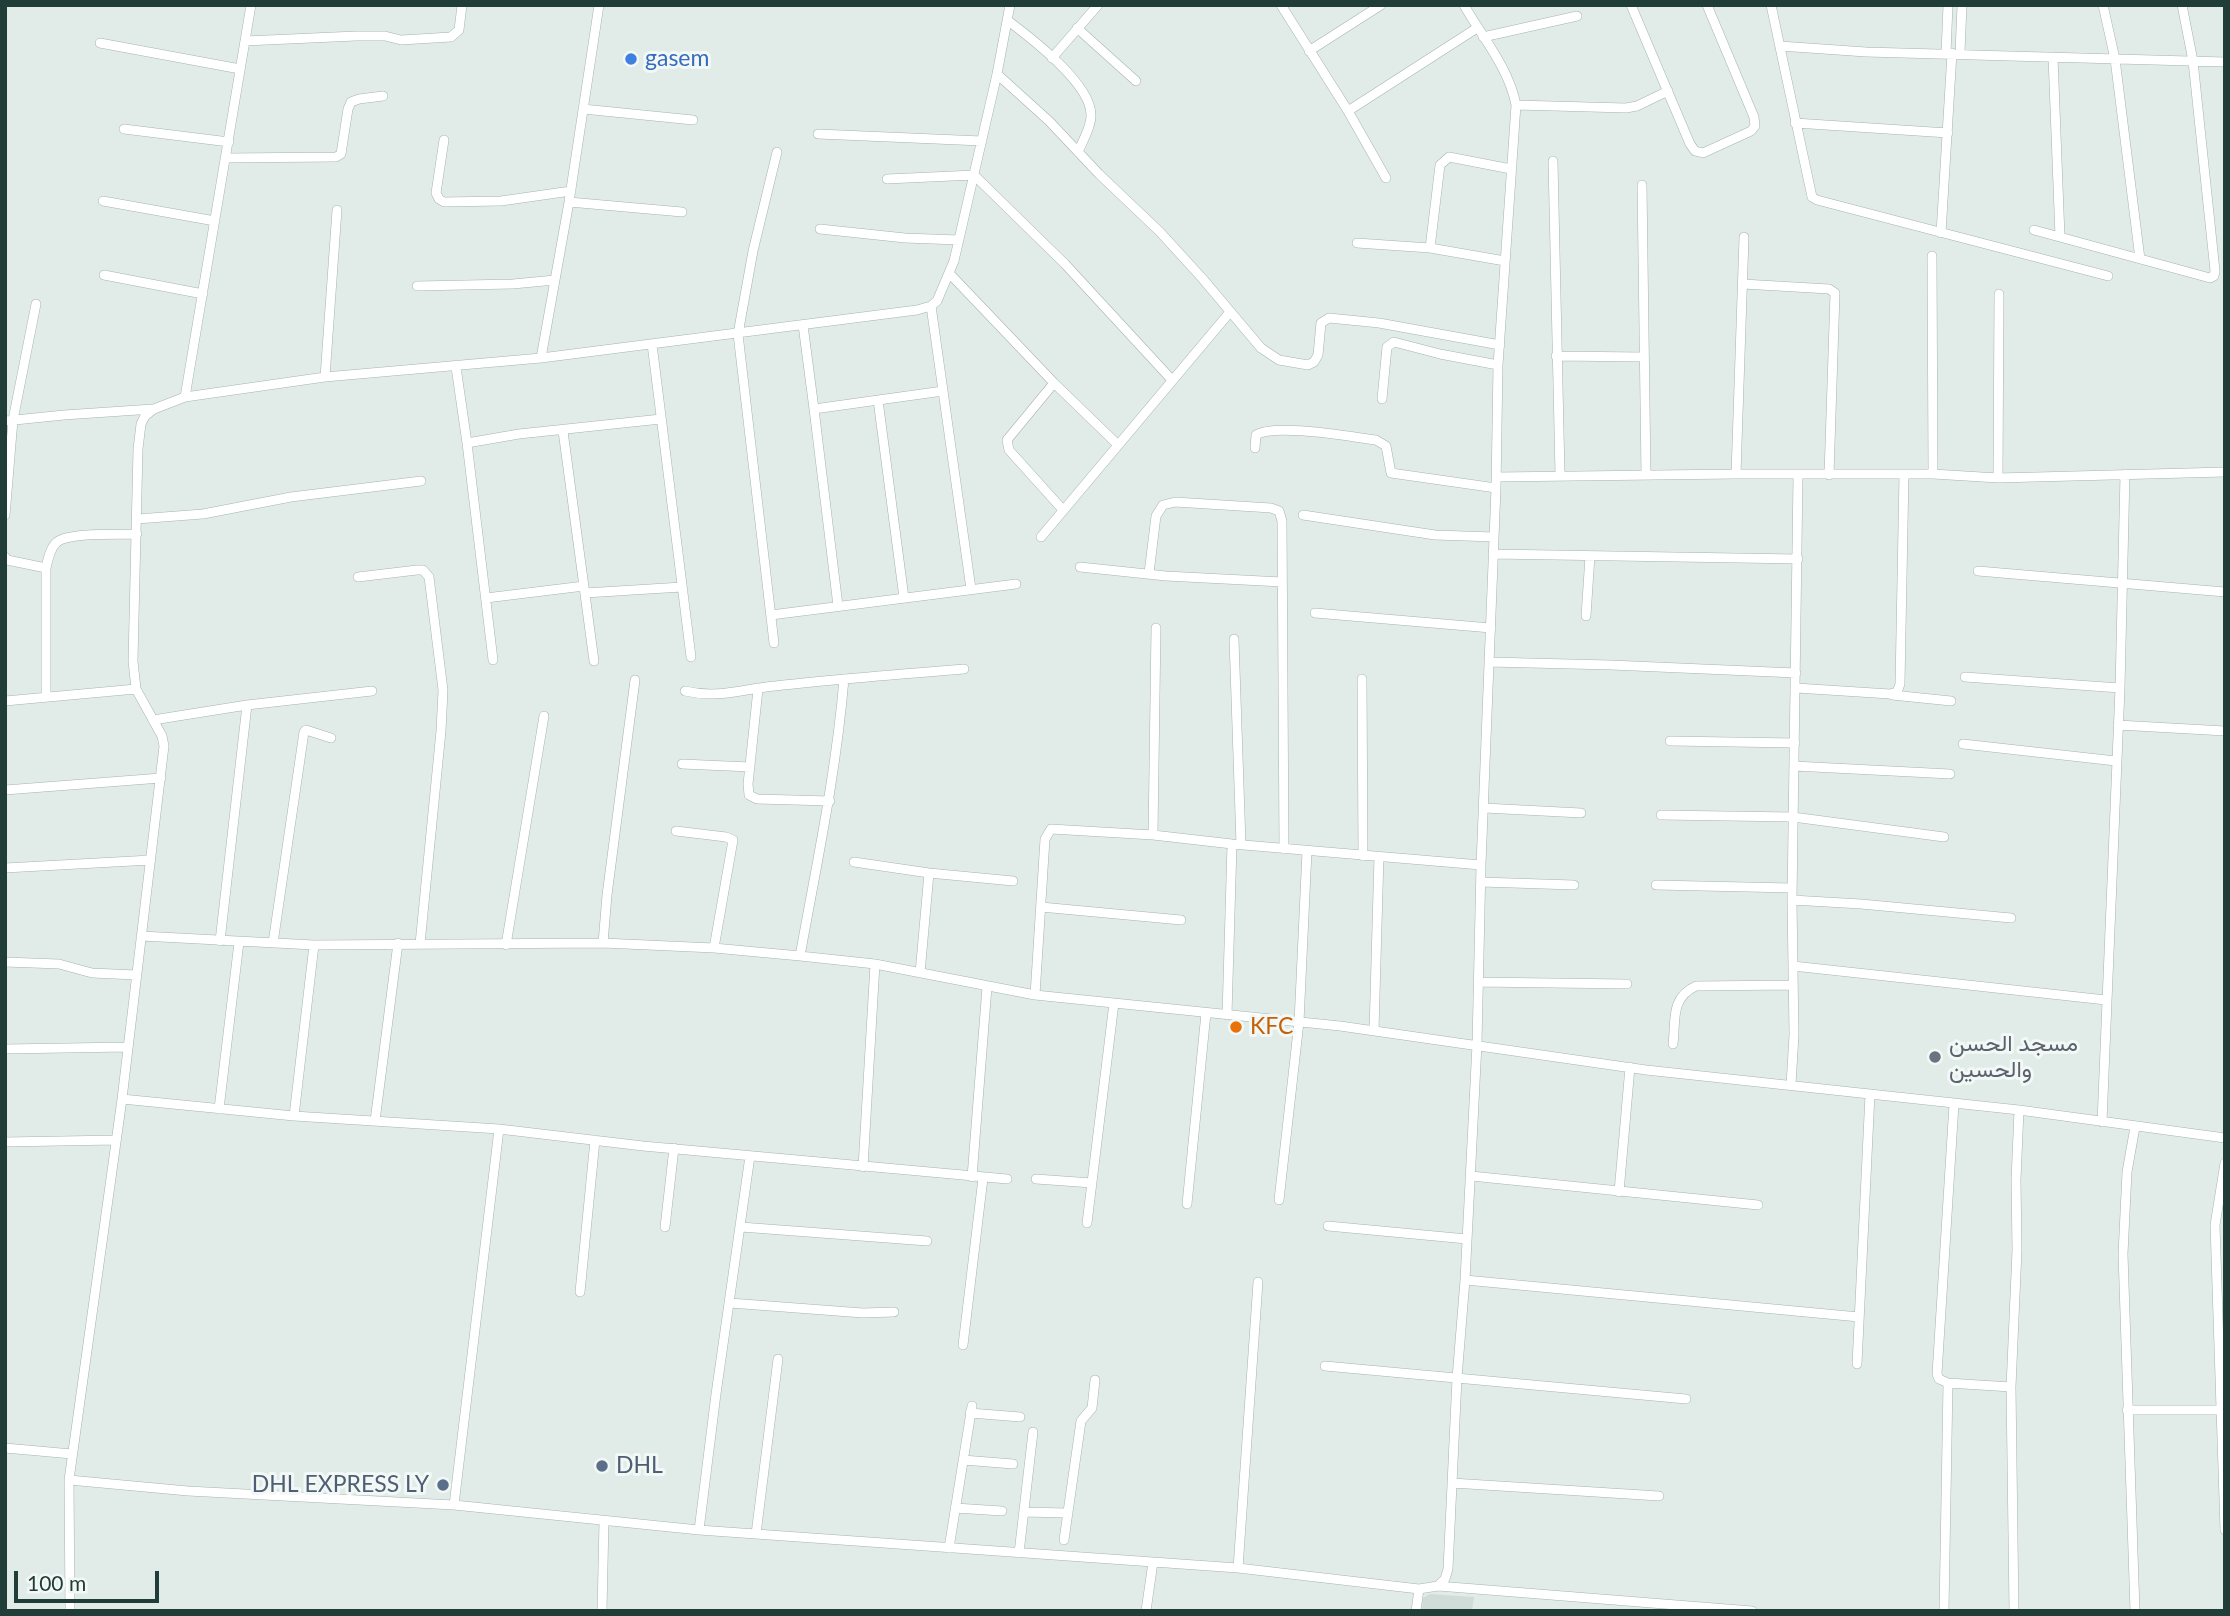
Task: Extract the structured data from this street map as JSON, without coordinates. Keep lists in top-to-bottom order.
{
  "places": [
    "gasem",
    "KFC",
    "مسجد الحسن والحسين",
    "DHL",
    "DHL EXPRESS LY"
  ],
  "scale_bar": "100 m"
}
